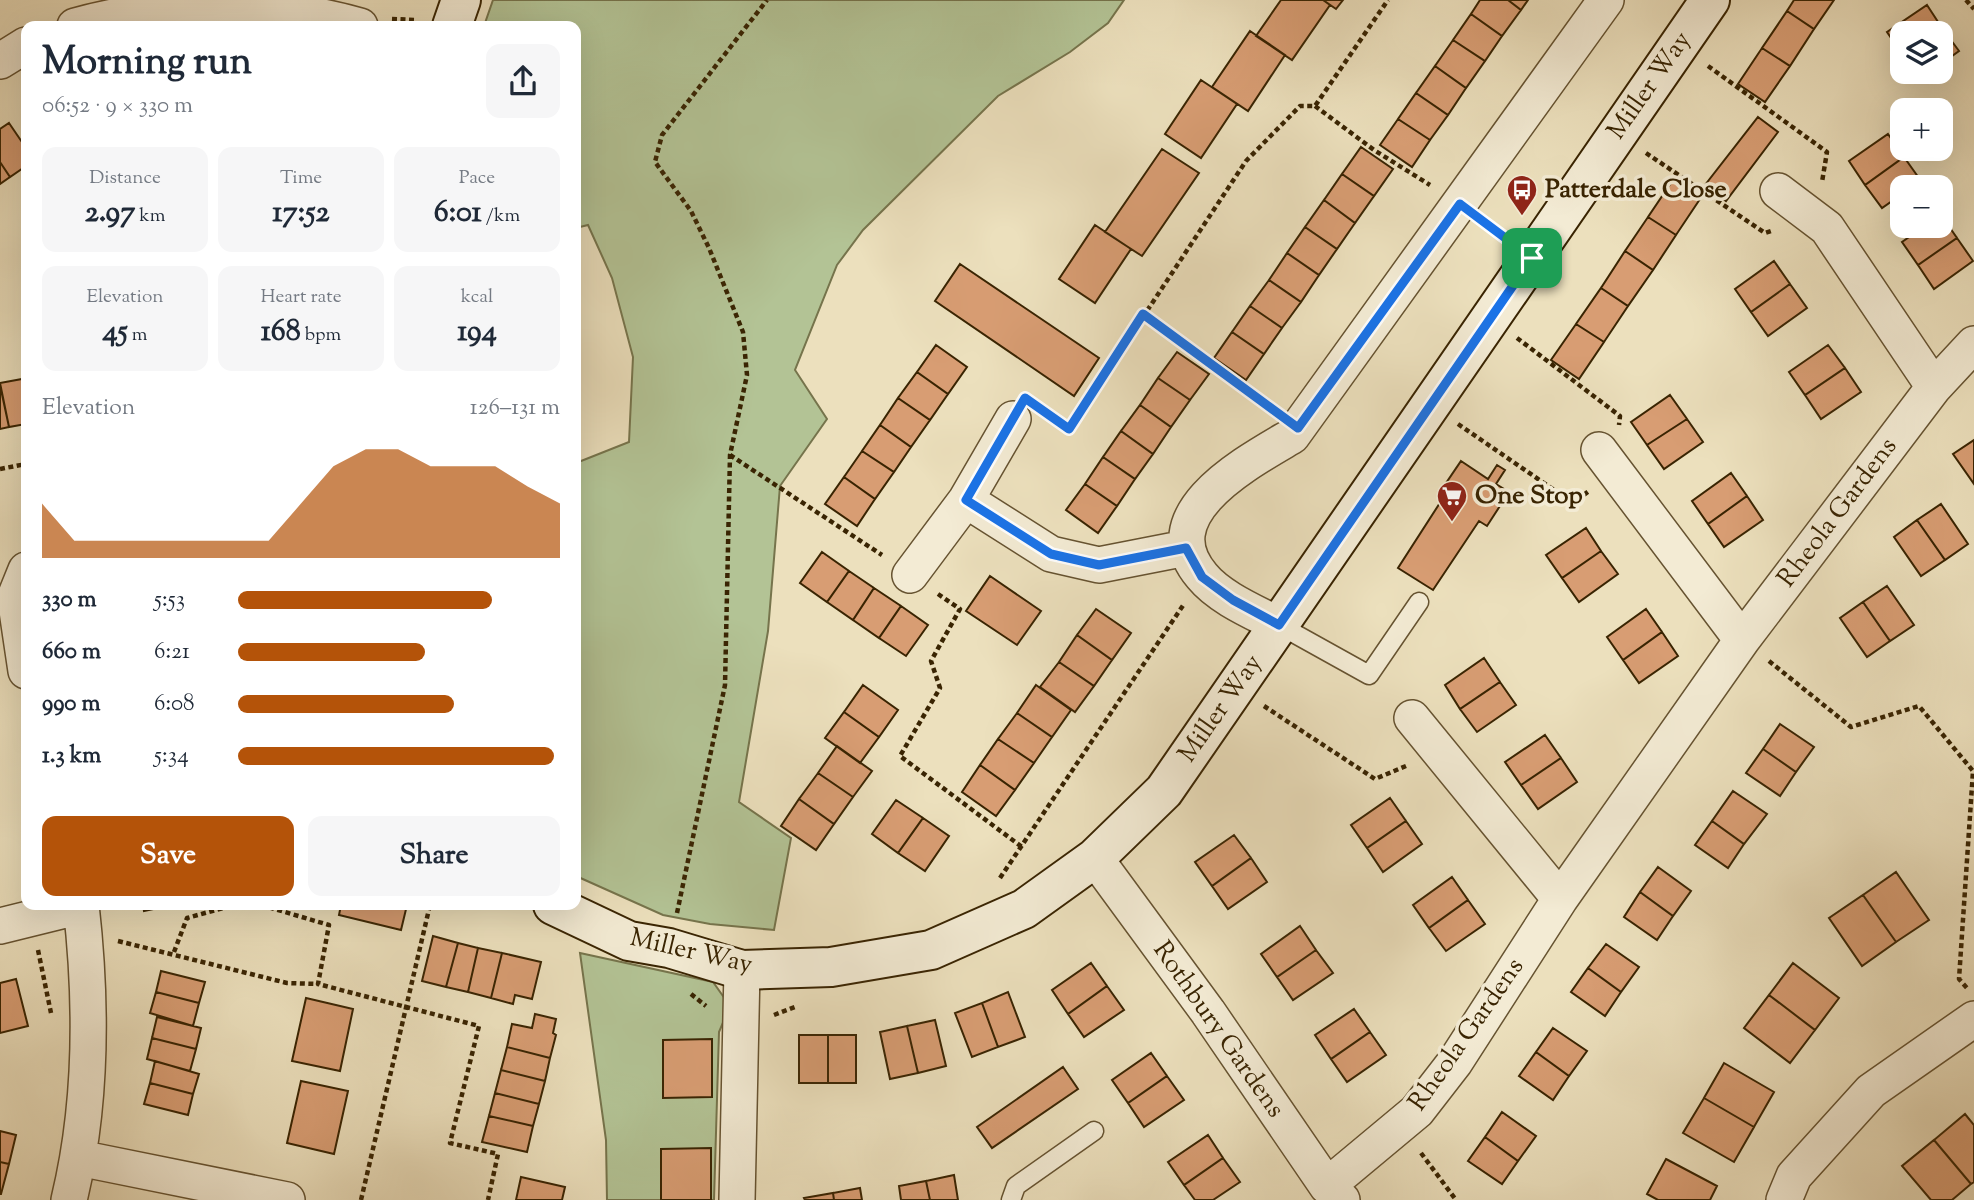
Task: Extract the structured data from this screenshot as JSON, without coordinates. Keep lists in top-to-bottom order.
{
  "streets": {
    "street": ["Miller Way", "Rheola Gardens", "Rothbury Gardens"]
  },
  "crossings": [
    ["Miller Way", "Rothbury Gardens"],
    ["Rheola Gardens", "Rothbury Gardens"]
  ],
  "places": {
    "bus stop": ["Patterdale Close"],
    "supermarket": ["One Stop"]
  },
  "page": {
    "map_buttons": ["+", "−"],
    "heading": ["Morning run", "06:52 · 9 × 330 m"],
    "stats": [
      ["Distance", "2.97 km"],
      ["Time", "17:52"],
      ["Pace", "6:01 /km"],
      ["Elevation", "45 m"],
      ["Heart rate", "168 bpm"],
      ["kcal", "194"]
    ],
    "chart": ["Elevation", "126–131 m"],
    "list": [
      {
        "name": "330 m",
        "note": "5:53"
      },
      {
        "name": "660 m",
        "note": "6:21"
      },
      {
        "name": "990 m",
        "note": "6:08"
      },
      {
        "name": "1.3 km",
        "note": "5:34"
      }
    ],
    "buttons": ["Save", "Share"]
  }
}
